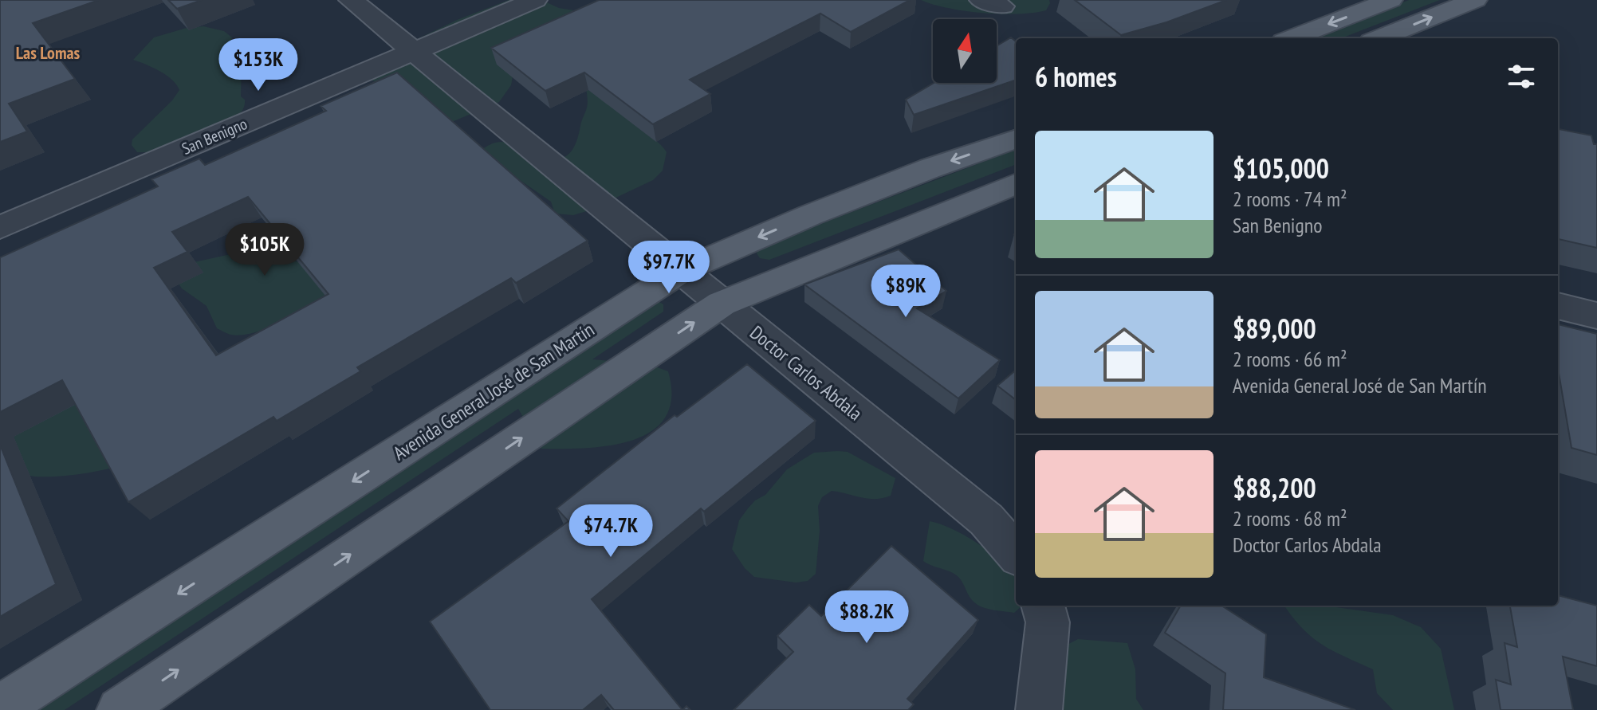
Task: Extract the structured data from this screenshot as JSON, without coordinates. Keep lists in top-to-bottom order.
{
  "streets": {
    "main road": ["Avenida General José de San Martín"],
    "street": ["San Benigno", "Doctor Carlos Abdala"]
  },
  "crossings": [
    ["San Benigno", "Doctor Carlos Abdala"],
    ["Doctor Carlos Abdala", "Avenida General José de San Martín"]
  ],
  "districts": ["Las Lomas"],
  "north": "top",
  "page": {
    "price": [
      "$153K",
      "$105K",
      "$97.7K",
      "$89K",
      "$74.7K",
      "$88.2K"
    ],
    "heading": "6 homes",
    "list": [
      {
        "name": "$105,000",
        "note": "2 rooms · 74 m² · San Benigno"
      },
      {
        "name": "$89,000",
        "note": "2 rooms · 66 m² · Avenida General José de San Martín"
      },
      {
        "name": "$88,200",
        "note": "2 rooms · 68 m² · Doctor Carlos Abdala"
      }
    ]
  }
}
